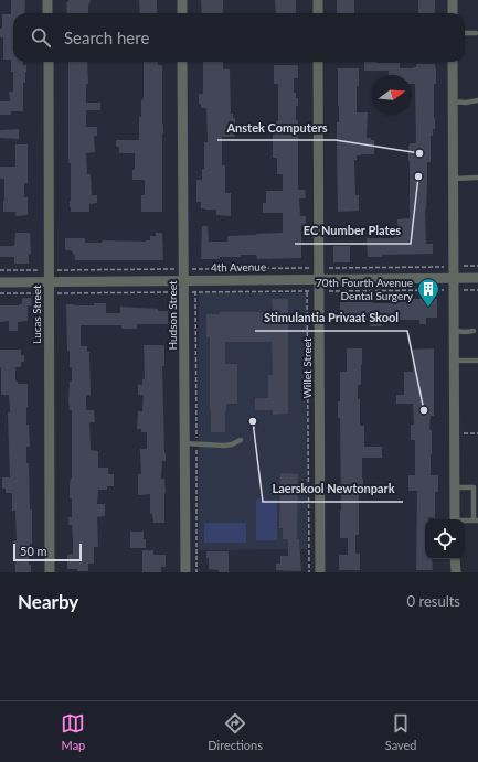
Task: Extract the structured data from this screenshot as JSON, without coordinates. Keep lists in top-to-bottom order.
{
  "streets": {
    "street": [
      "4th Avenue",
      "Lucas Street",
      "Hudson Street",
      "Willet Street"
    ]
  },
  "crossings": [
    ["4th Avenue", "Lucas Street"],
    ["4th Avenue", "Hudson Street"],
    ["4th Avenue", "Willet Street"]
  ],
  "places": {
    "other": [
      "Anstek Computers",
      "EC Number Plates",
      "Stimulantia Privaat Skool",
      "Laerskool Newtonpark"
    ],
    "building": ["70th Fourth Avenue Dental Surgery"]
  },
  "scale_bar": "50 m",
  "north": "right",
  "page": {
    "search": "Search here",
    "scale": "50 m",
    "heading": ["Nearby", "0 results"],
    "nav": ["Map", "Directions", "Saved"]
  }
}
